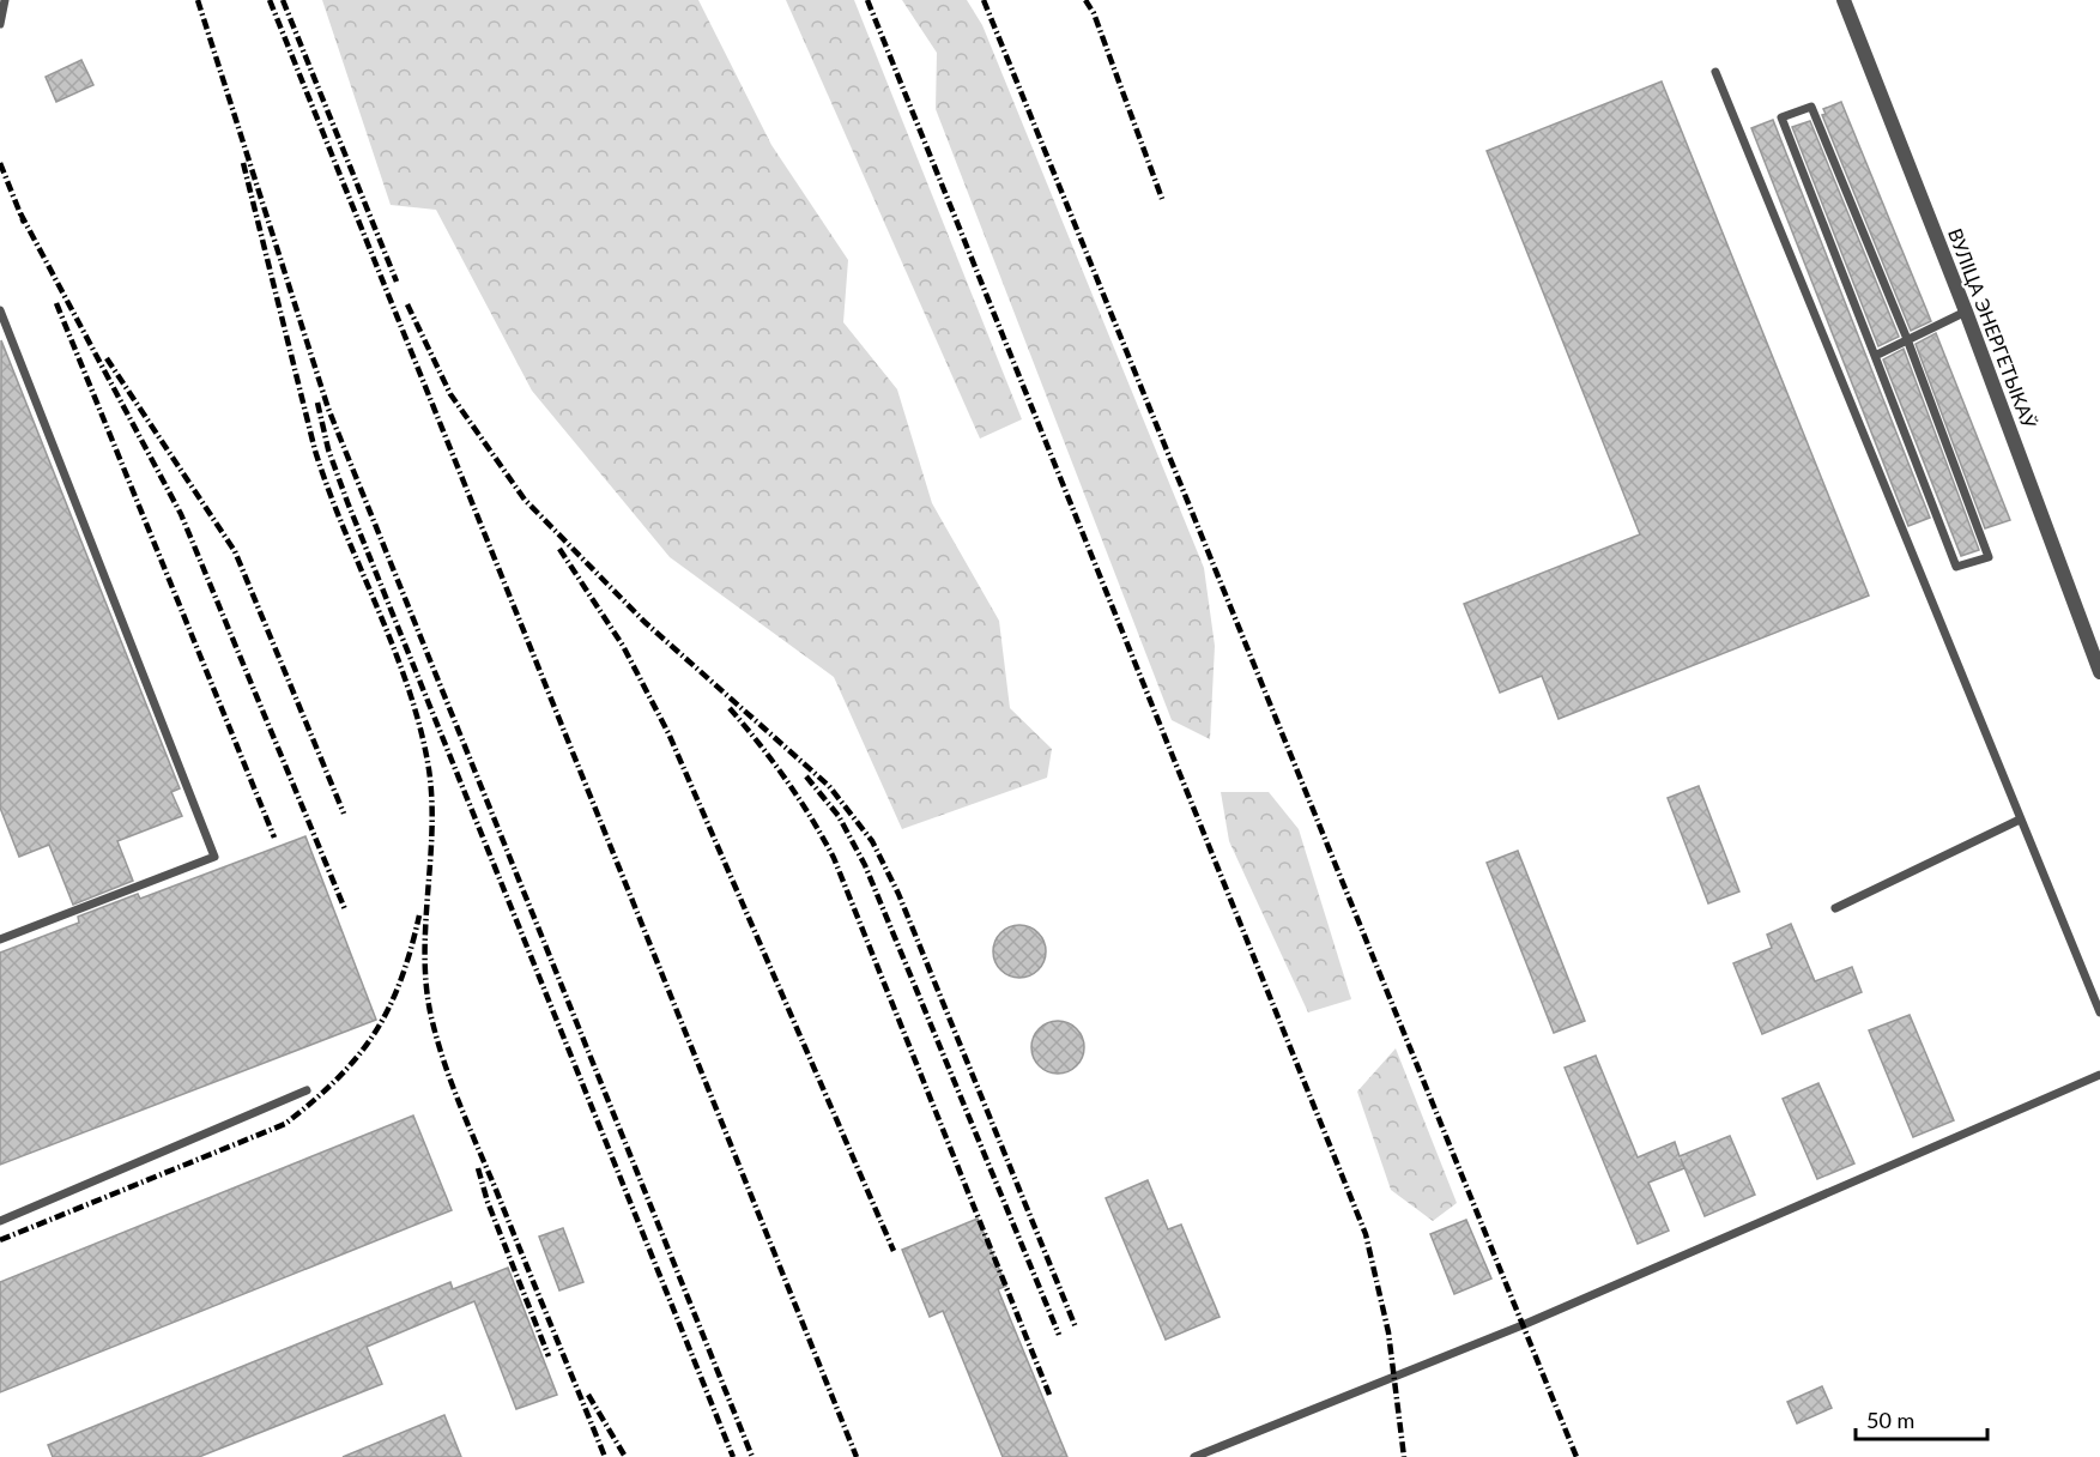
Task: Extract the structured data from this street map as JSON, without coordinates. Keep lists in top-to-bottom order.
{
  "streets": {
    "street": ["ВУЛІЦА ЭНЕРГЕТЫКАЎ"]
  },
  "scale_bar": "50 m"
}
